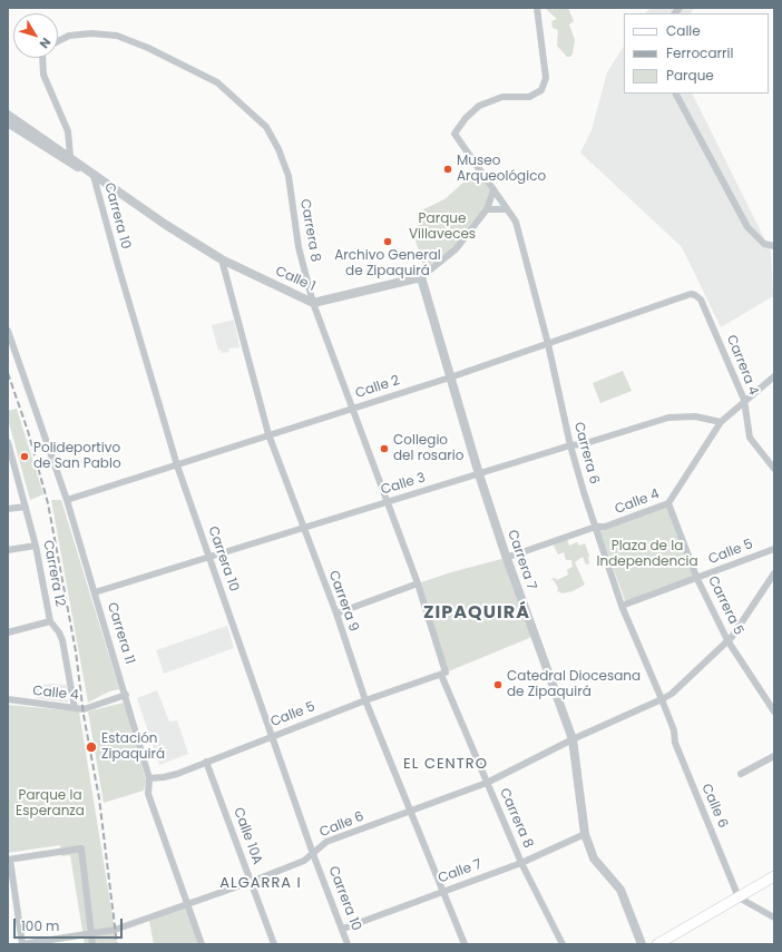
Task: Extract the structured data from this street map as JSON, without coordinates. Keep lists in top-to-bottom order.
{
  "streets": {
    "street": [
      "Carrera 10",
      "Carrera 8",
      "Calle 1",
      "Carrera 4",
      "Calle 2",
      "Carrera 6",
      "Calle 3",
      "Calle 4",
      "Calle 5",
      "Carrera 7",
      "Carrera 12",
      "Carrera 9",
      "Carrera 5",
      "Carrera 11",
      "Calle 6",
      "Calle 10A",
      "Calle 7"
    ]
  },
  "crossings": [
    ["Carrera 10", "Calle 1"],
    ["Carrera 10", "Calle 2"],
    ["Carrera 10", "Calle 3"],
    ["Carrera 10", "Calle 5"],
    ["Carrera 10", "Calle 6"],
    ["Carrera 10", "Calle 7"],
    ["Carrera 8", "Calle 1"],
    ["Carrera 8", "Calle 2"],
    ["Carrera 8", "Calle 3"],
    ["Carrera 8", "Calle 5"],
    ["Carrera 8", "Calle 6"],
    ["Carrera 8", "Calle 7"],
    ["Calle 1", "Carrera 6"],
    ["Calle 1", "Carrera 7"],
    ["Calle 1", "Carrera 9"],
    ["Carrera 4", "Calle 2"],
    ["Carrera 4", "Calle 4"],
    ["Calle 2", "Carrera 6"],
    ["Calle 2", "Carrera 7"],
    ["Calle 2", "Carrera 9"],
    ["Calle 2", "Carrera 11"],
    ["Carrera 6", "Calle 3"],
    ["Carrera 6", "Calle 4"],
    ["Carrera 6", "Calle 5"],
    ["Carrera 6", "Calle 6"],
    ["Calle 3", "Calle 4"],
    ["Calle 3", "Carrera 7"],
    ["Calle 3", "Carrera 9"],
    ["Calle 3", "Carrera 11"],
    ["Calle 4", "Carrera 7"],
    ["Calle 4", "Carrera 12"],
    ["Calle 4", "Carrera 5"],
    ["Calle 4", "Carrera 11"],
    ["Calle 5", "Carrera 9"],
    ["Calle 5", "Carrera 5"],
    ["Calle 5", "Carrera 11"],
    ["Calle 5", "Calle 10A"],
    ["Carrera 7", "Calle 6"],
    ["Carrera 7", "Calle 7"],
    ["Carrera 9", "Calle 6"],
    ["Carrera 9", "Calle 7"],
    ["Carrera 5", "Calle 6"],
    ["Carrera 11", "Calle 6"],
    ["Calle 6", "Calle 10A"]
  ],
  "districts": ["ZIPAQUIRÁ", "EL CENTRO", "ALGARRA I"],
  "parks": ["Parque Villaveces", "Plaza de la Independencia", "Parque la Esperanza"],
  "places": [
    "Museo Arqueológico",
    "Archivo General de Zipaquirá",
    "Collegio del rosario",
    "Polideportivo de San Pablo",
    "Catedral Diocesana de Zipaquirá",
    "Estación Zipaquirá"
  ],
  "legend": ["Calle", "Ferrocarril", "Parque"],
  "scale_bar": "100 m",
  "north": "bottom right"
}
